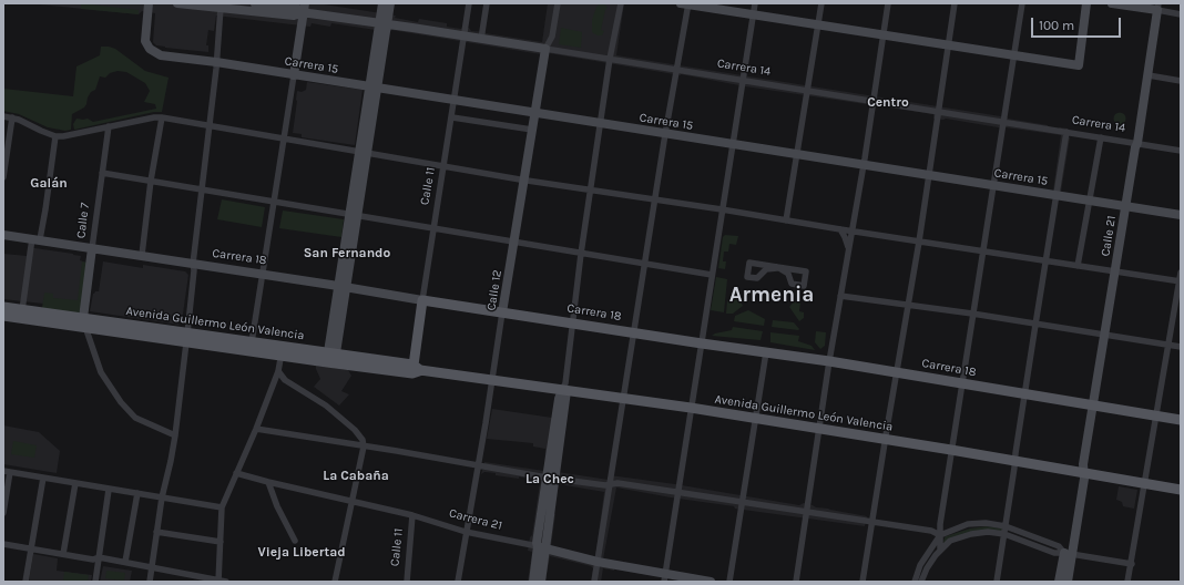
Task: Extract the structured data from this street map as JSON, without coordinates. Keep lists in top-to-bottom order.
{
  "streets": {
    "main road": ["Calle 11", "Carrera 18", "Avenida Guillermo León Valencia"],
    "street": [
      "Carrera 15",
      "Carrera 14",
      "Calle 7",
      "Calle 21",
      "Calle 12",
      "Carrera 21"
    ]
  },
  "crossings": [
    ["Carrera 15", "Calle 11"],
    ["Carrera 15", "Calle 21"],
    ["Carrera 15", "Calle 12"],
    ["Carrera 14", "Calle 11"],
    ["Carrera 14", "Calle 21"],
    ["Carrera 14", "Calle 12"],
    ["Calle 11", "Carrera 18"],
    ["Calle 11", "Avenida Guillermo León Valencia"],
    ["Calle 11", "Carrera 21"],
    ["Calle 7", "Carrera 18"],
    ["Calle 7", "Avenida Guillermo León Valencia"],
    ["Calle 21", "Carrera 18"],
    ["Calle 21", "Avenida Guillermo León Valencia"],
    ["Carrera 18", "Calle 12"],
    ["Calle 12", "Avenida Guillermo León Valencia"],
    ["Calle 12", "Carrera 21"]
  ],
  "districts": [
    "Centro",
    "Galán",
    "San Fernando",
    "Armenia",
    "La Cabaña",
    "La Chec",
    "Vieja Libertad"
  ],
  "scale_bar": "100 m"
}
